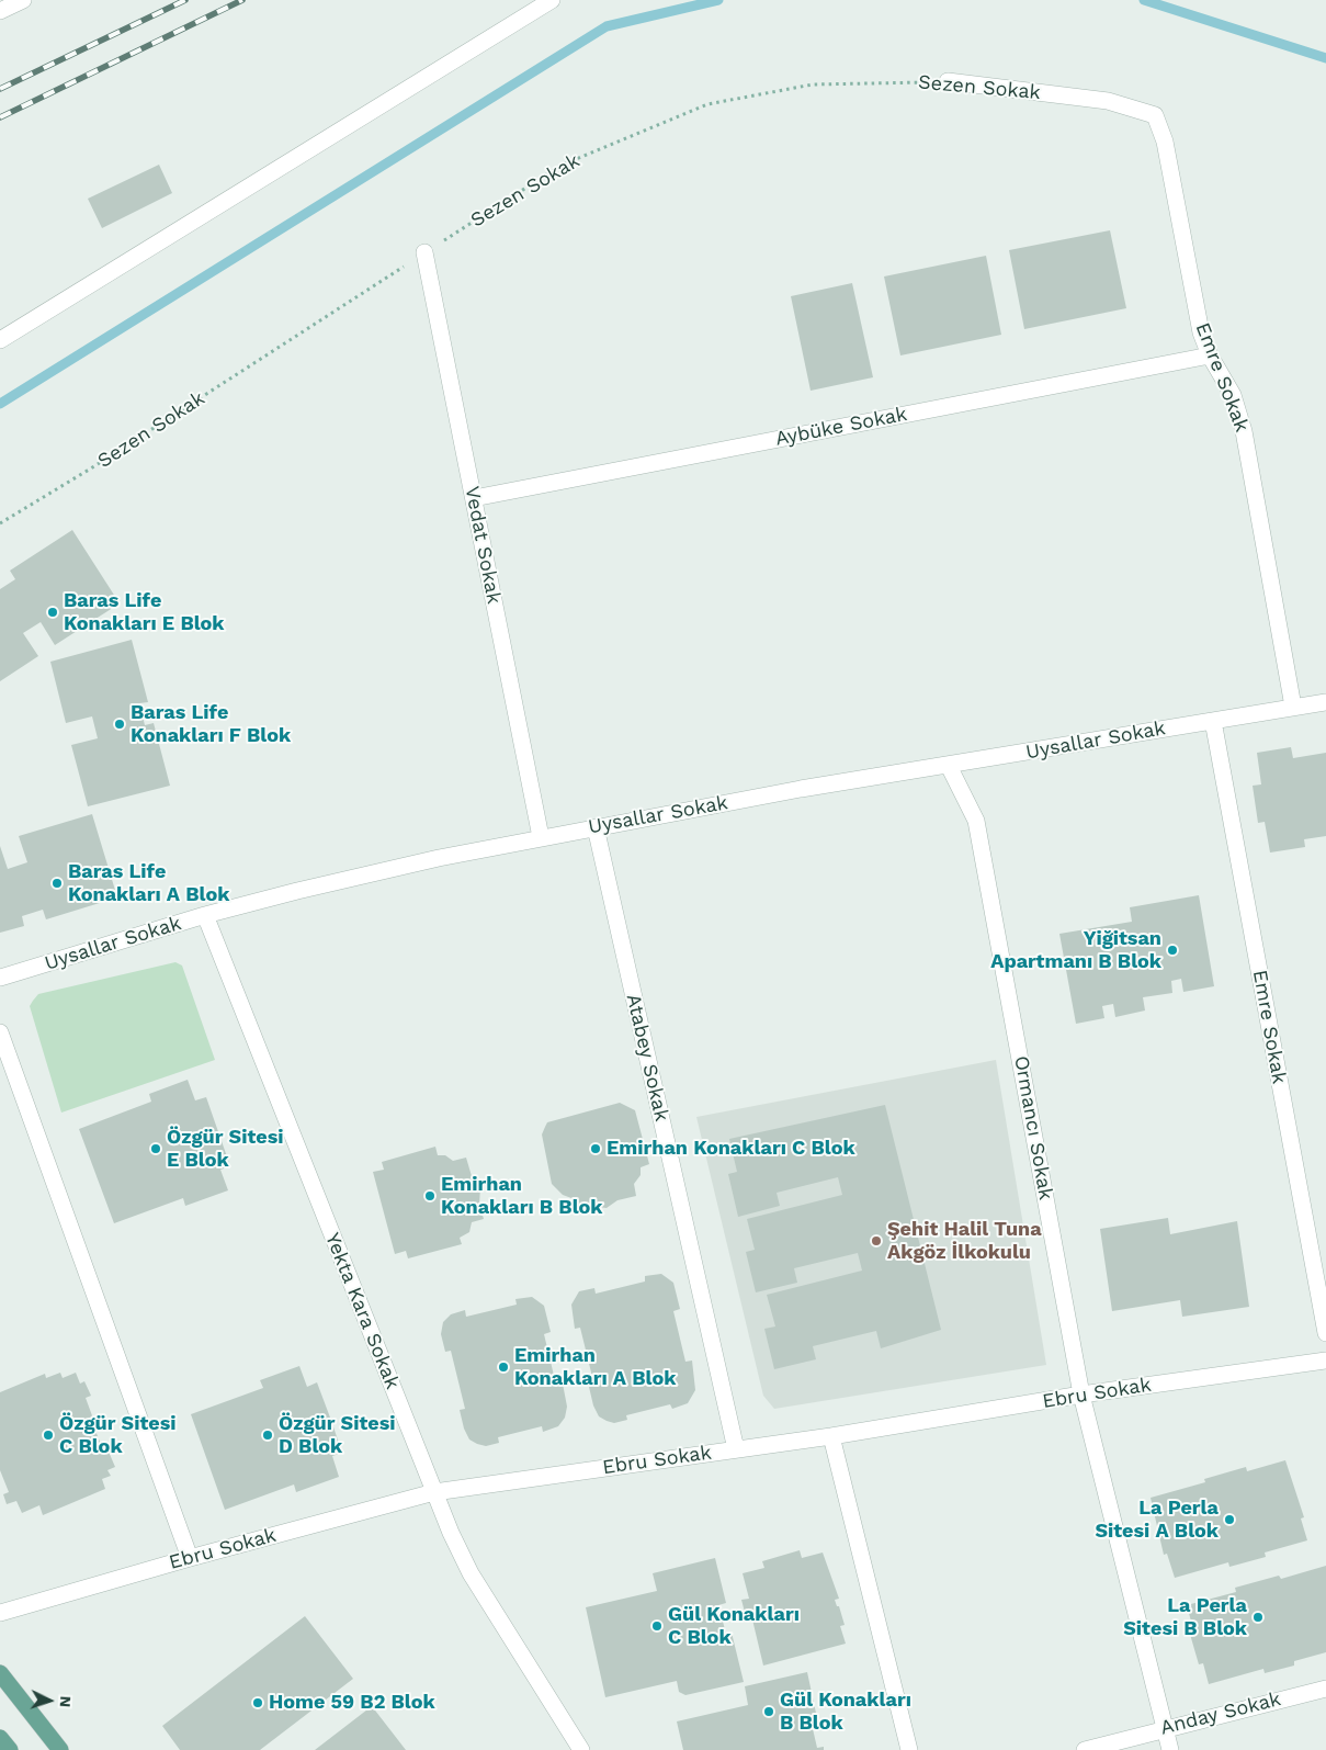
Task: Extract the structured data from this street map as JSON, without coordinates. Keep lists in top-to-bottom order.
{
  "streets": {
    "street": [
      "Sezen Sokak",
      "Emre Sokak",
      "Aybüke Sokak",
      "Vedat Sokak",
      "Uysallar Sokak",
      "Atabey Sokak",
      "Ormancı Sokak",
      "Yekta Kara Sokak",
      "Ebru Sokak",
      "Anday Sokak"
    ]
  },
  "crossings": [
    ["Sezen Sokak", "Emre Sokak"],
    ["Sezen Sokak", "Vedat Sokak"],
    ["Emre Sokak", "Aybüke Sokak"],
    ["Emre Sokak", "Uysallar Sokak"],
    ["Aybüke Sokak", "Vedat Sokak"],
    ["Vedat Sokak", "Uysallar Sokak"],
    ["Uysallar Sokak", "Atabey Sokak"],
    ["Uysallar Sokak", "Ormancı Sokak"],
    ["Uysallar Sokak", "Yekta Kara Sokak"],
    ["Atabey Sokak", "Ebru Sokak"],
    ["Ormancı Sokak", "Ebru Sokak"],
    ["Ormancı Sokak", "Anday Sokak"],
    ["Yekta Kara Sokak", "Ebru Sokak"]
  ],
  "places": [
    "Baras Life Konakları E Blok",
    "Baras Life Konakları F Blok",
    "Baras Life Konakları A Blok",
    "Yiğitsan Apartmanı B Blok",
    "Özgür Sitesi E Blok",
    "Emirhan Konakları C Blok",
    "Emirhan Konakları B Blok",
    "Şehit Halil Tuna Akgöz İlkokulu",
    "Emirhan Konakları A Blok",
    "Özgür Sitesi C Blok",
    "Özgür Sitesi D Blok",
    "La Perla Sitesi A Blok",
    "La Perla Sitesi B Blok",
    "Gül Konakları C Blok",
    "Home 59 B2 Blok",
    "Gül Konakları B Blok"
  ],
  "north": "right"
}
